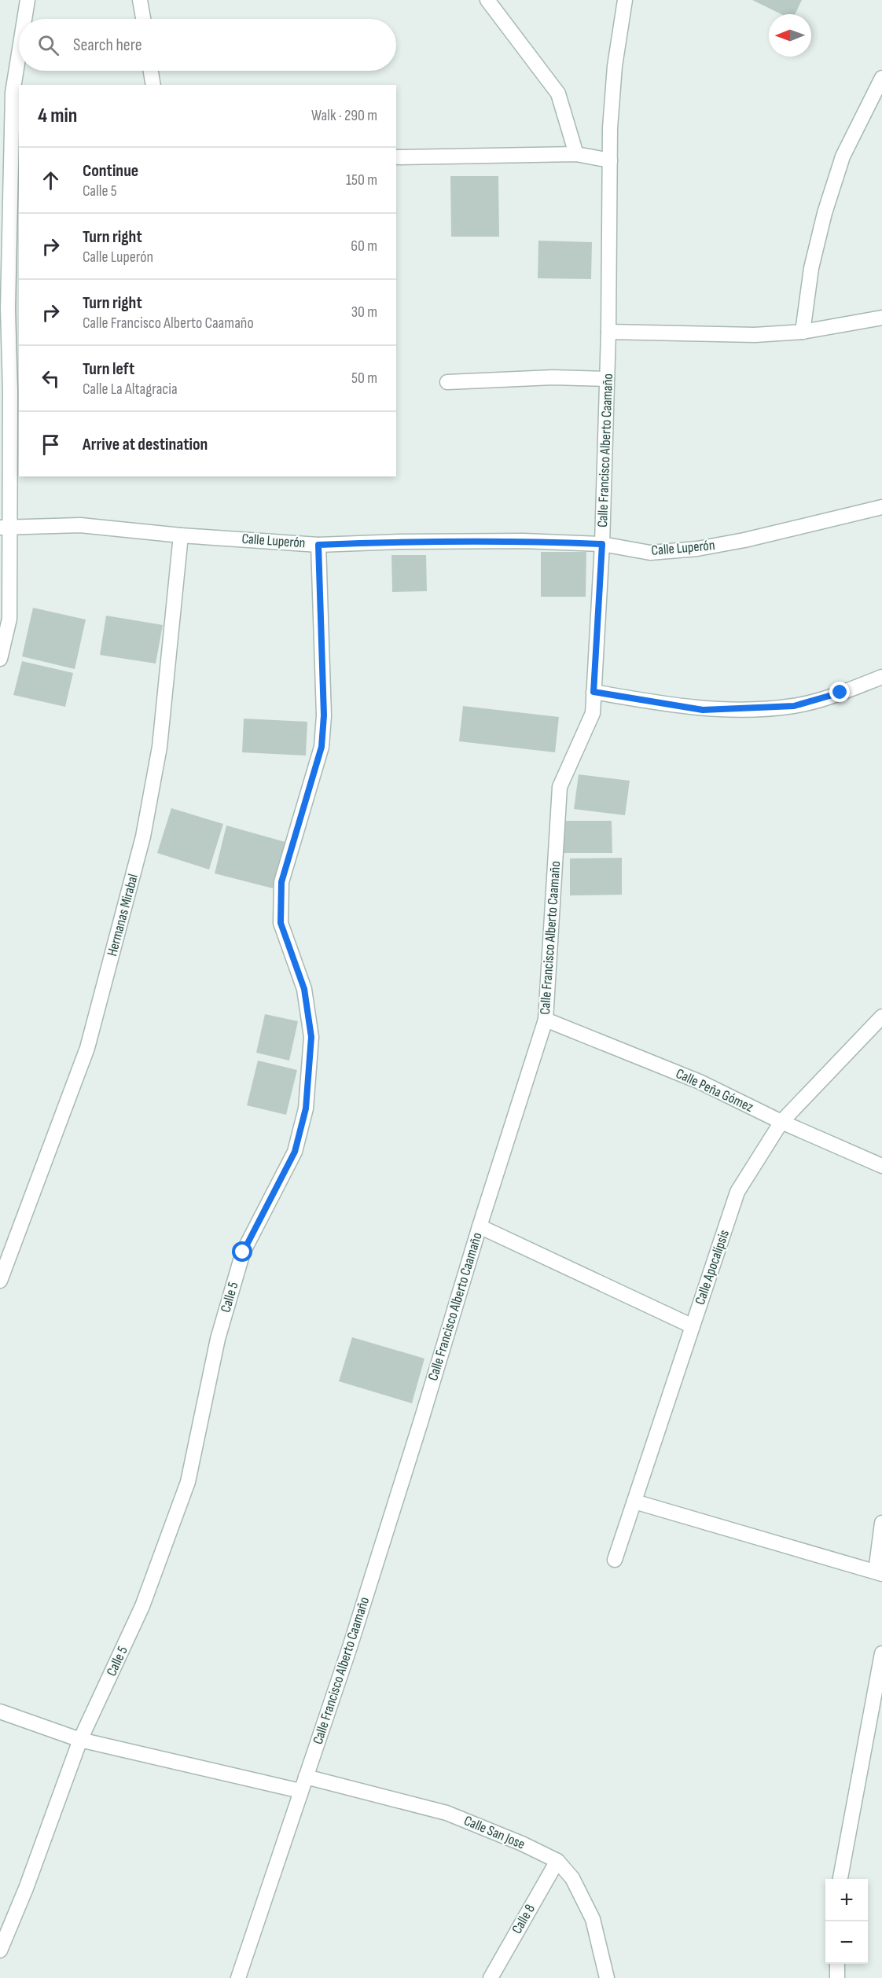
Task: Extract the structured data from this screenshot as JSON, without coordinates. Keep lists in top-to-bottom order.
{
  "streets": {
    "street": [
      "Calle Francisco Alberto Caamaño",
      "Calle Luperón",
      "Hermanas Mirabal",
      "Calle Peña Gómez",
      "Calle Apocalípsis",
      "Calle 5",
      "Calle San Jose",
      "Calle 8"
    ]
  },
  "crossings": [
    ["Calle Francisco Alberto Caamaño", "Calle Luperón"],
    ["Calle Francisco Alberto Caamaño", "Calle Peña Gómez"],
    ["Calle Francisco Alberto Caamaño", "Calle San Jose"],
    ["Calle Luperón", "Hermanas Mirabal"],
    ["Calle Luperón", "Calle 5"],
    ["Calle Peña Gómez", "Calle Apocalípsis"],
    ["Calle San Jose", "Calle 8"]
  ],
  "north": "left",
  "page": {
    "search": "Search here",
    "heading": ["4 min", "Walk · 290 m"],
    "list": [
      ["Continue", "Calle 5", "150 m"],
      ["Turn right", "Calle Luperón", "60 m"],
      ["Turn right", "Calle Francisco Alberto Caamaño", "30 m"],
      ["Turn left", "Calle La Altagracia", "50 m"],
      "Arrive at destination"
    ],
    "map_buttons": ["+", "−"]
  }
}
